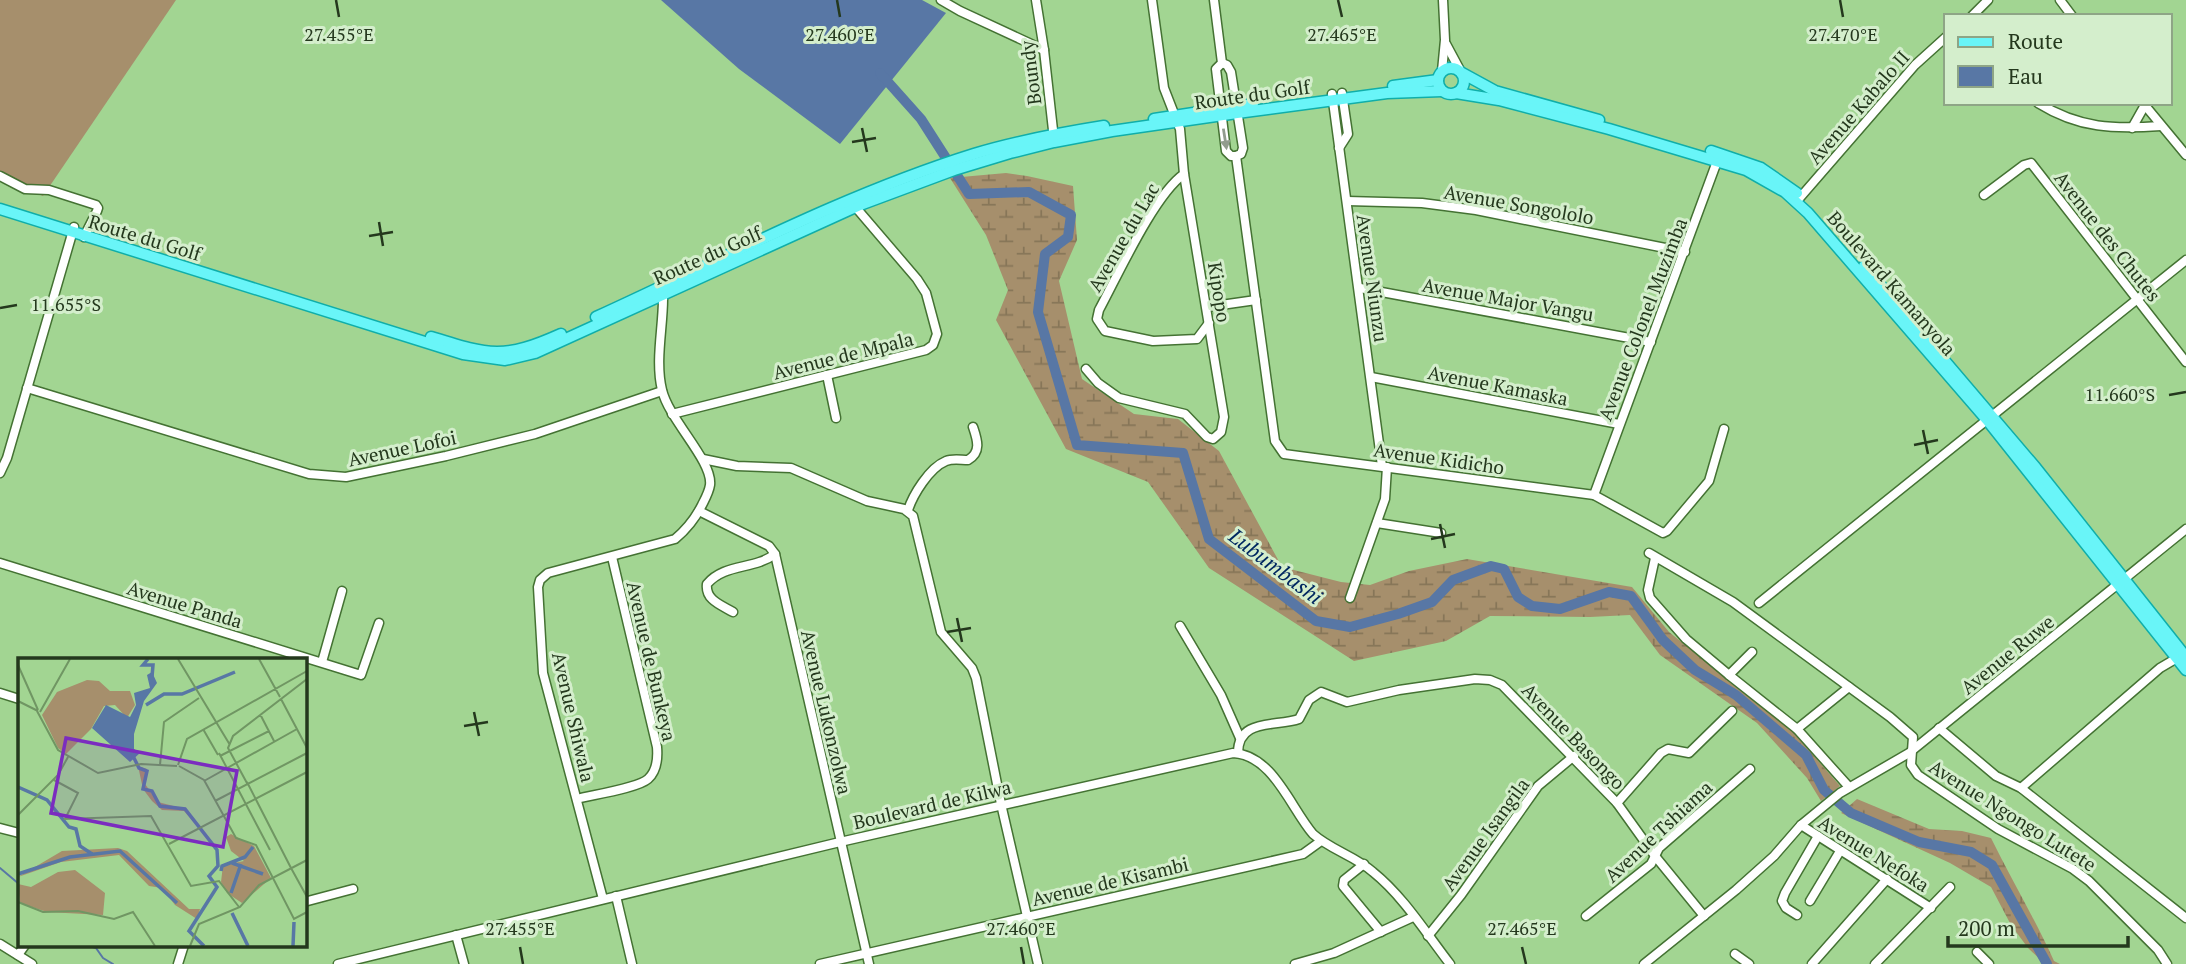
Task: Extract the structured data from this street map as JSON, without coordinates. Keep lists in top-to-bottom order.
{
  "streets": {
    "main road": ["Route du Golf", "Boulevard Kamanyola"],
    "street": [
      "Boundy",
      "Avenue Kabalo II",
      "Avenue Songololo",
      "Avenue des Chutes",
      "Avenue du Lac",
      "Avenue Niunzu",
      "Kipopo",
      "Avenue Major Vangu",
      "Avenue Colonel Muzimba",
      "Avenue de Mpala",
      "Avenue Kamaska",
      "Avenue Lofoi",
      "Avenue Kidicho",
      "Avenue Panda",
      "Avenue Ruwe",
      "Avenue de Bunkeya",
      "Avenue Lukonzolwa",
      "Avenue Shiwala",
      "Avenue Basongo",
      "Boulevard de Kilwa",
      "Avenue Ngongo Lutete",
      "Avenue Tshiama",
      "Avenue Isangila",
      "Avenue Nefoka",
      "Avenue de Kisambi"
    ]
  },
  "crossings": [
    ["Boundy", "Route du Golf"],
    ["Route du Golf", "Avenue Niunzu"],
    ["Route du Golf", "Boulevard Kamanyola"],
    ["Route du Golf", "Kipopo"],
    ["Route du Golf", "Avenue de Mpala"],
    ["Route du Golf", "Avenue Shiwala"],
    ["Avenue Kabalo II", "Boulevard Kamanyola"],
    ["Avenue Songololo", "Avenue Niunzu"],
    ["Avenue Songololo", "Avenue Colonel Muzimba"],
    ["Avenue du Lac", "Kipopo"],
    ["Avenue Niunzu", "Avenue Major Vangu"],
    ["Avenue Niunzu", "Avenue Kamaska"],
    ["Avenue Niunzu", "Avenue Kidicho"],
    ["Boulevard Kamanyola", "Avenue Colonel Muzimba"],
    ["Boulevard Kamanyola", "Avenue Ruwe"],
    ["Avenue Major Vangu", "Avenue Colonel Muzimba"],
    ["Avenue Colonel Muzimba", "Avenue Kamaska"],
    ["Avenue Colonel Muzimba", "Avenue Kidicho"],
    ["Avenue de Mpala", "Avenue Shiwala"],
    ["Avenue Lofoi", "Avenue Shiwala"],
    ["Avenue Ruwe", "Avenue Ngongo Lutete"],
    ["Avenue Ruwe", "Avenue Nefoka"],
    ["Avenue de Bunkeya", "Avenue Shiwala"],
    ["Avenue Lukonzolwa", "Boulevard de Kilwa"],
    ["Avenue Lukonzolwa", "Avenue de Kisambi"],
    ["Avenue Shiwala", "Boulevard de Kilwa"],
    ["Avenue Basongo", "Avenue Tshiama"],
    ["Avenue Basongo", "Avenue Isangila"]
  ],
  "water": ["Lubumbashi"],
  "legend": ["Route", "Eau"],
  "scale_bar": "200 m",
  "coordinates": [
    "27.455°E",
    "27.460°E",
    "27.465°E",
    "27.470°E",
    "11.655°S",
    "11.660°S"
  ]
}
